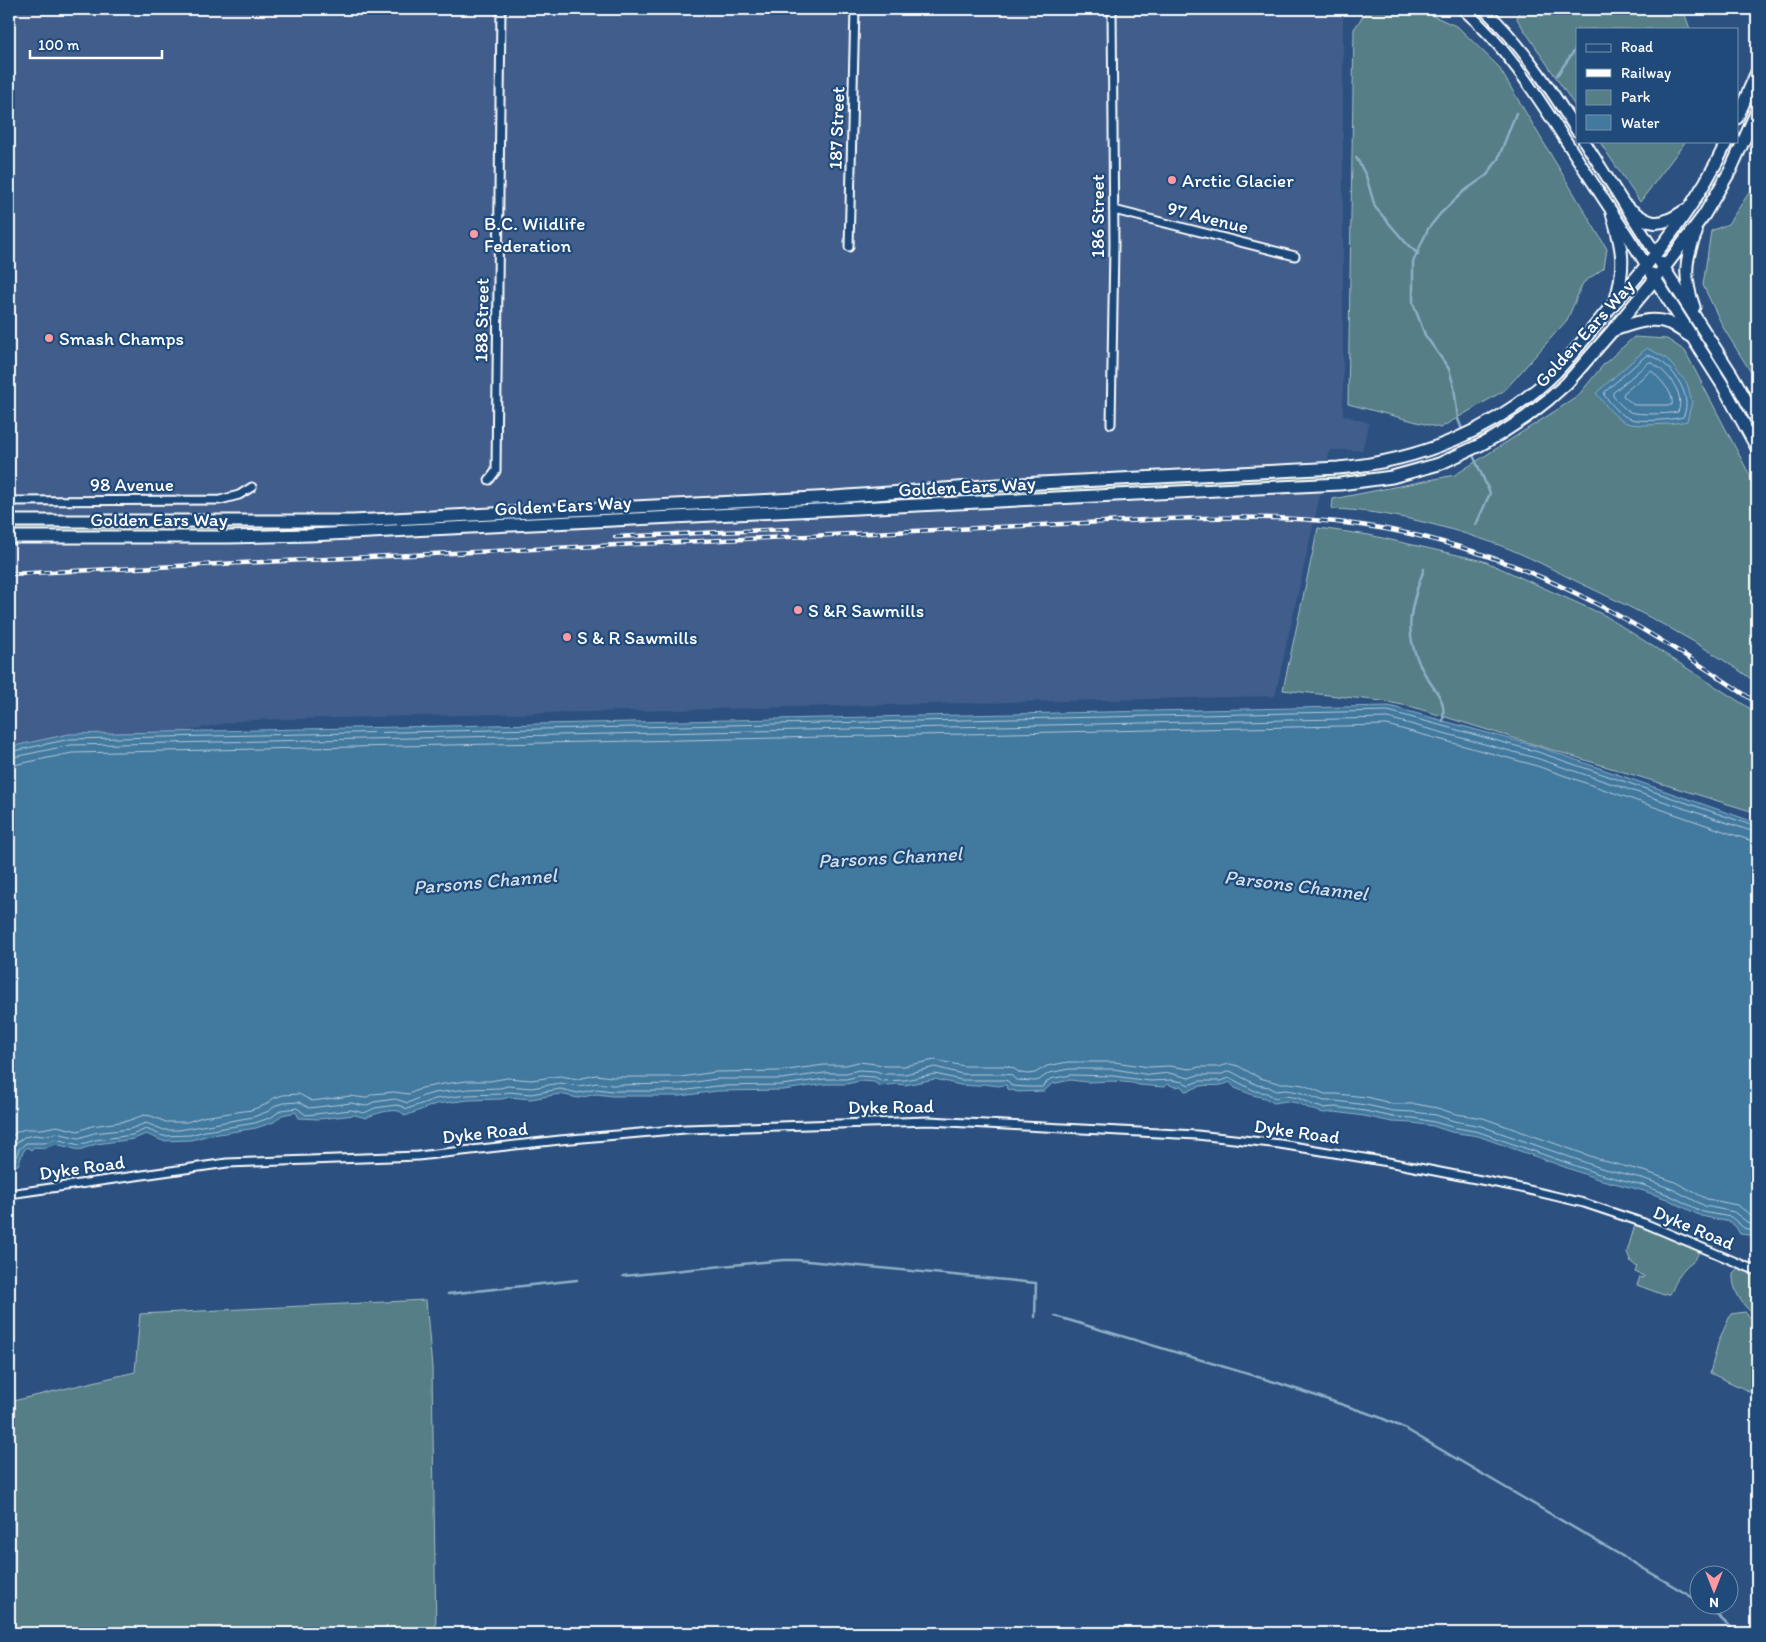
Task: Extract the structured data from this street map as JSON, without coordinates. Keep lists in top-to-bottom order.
{
  "streets": {
    "main road": ["Golden Ears Way"],
    "street": [
      "187 Street",
      "186 Street",
      "97 Avenue",
      "188 Street",
      "98 Avenue",
      "Dyke Road"
    ]
  },
  "crossings": [
    ["186 Street", "97 Avenue"]
  ],
  "water": ["Parsons Channel"],
  "places": [
    "Arctic Glacier",
    "B.C. Wildlife Federation",
    "Smash Champs",
    "S &R Sawmills",
    "S & R Sawmills"
  ],
  "legend": [
    "Road",
    "Railway",
    "Park",
    "Water"
  ],
  "scale_bar": "100 m",
  "north": "bottom"
}
